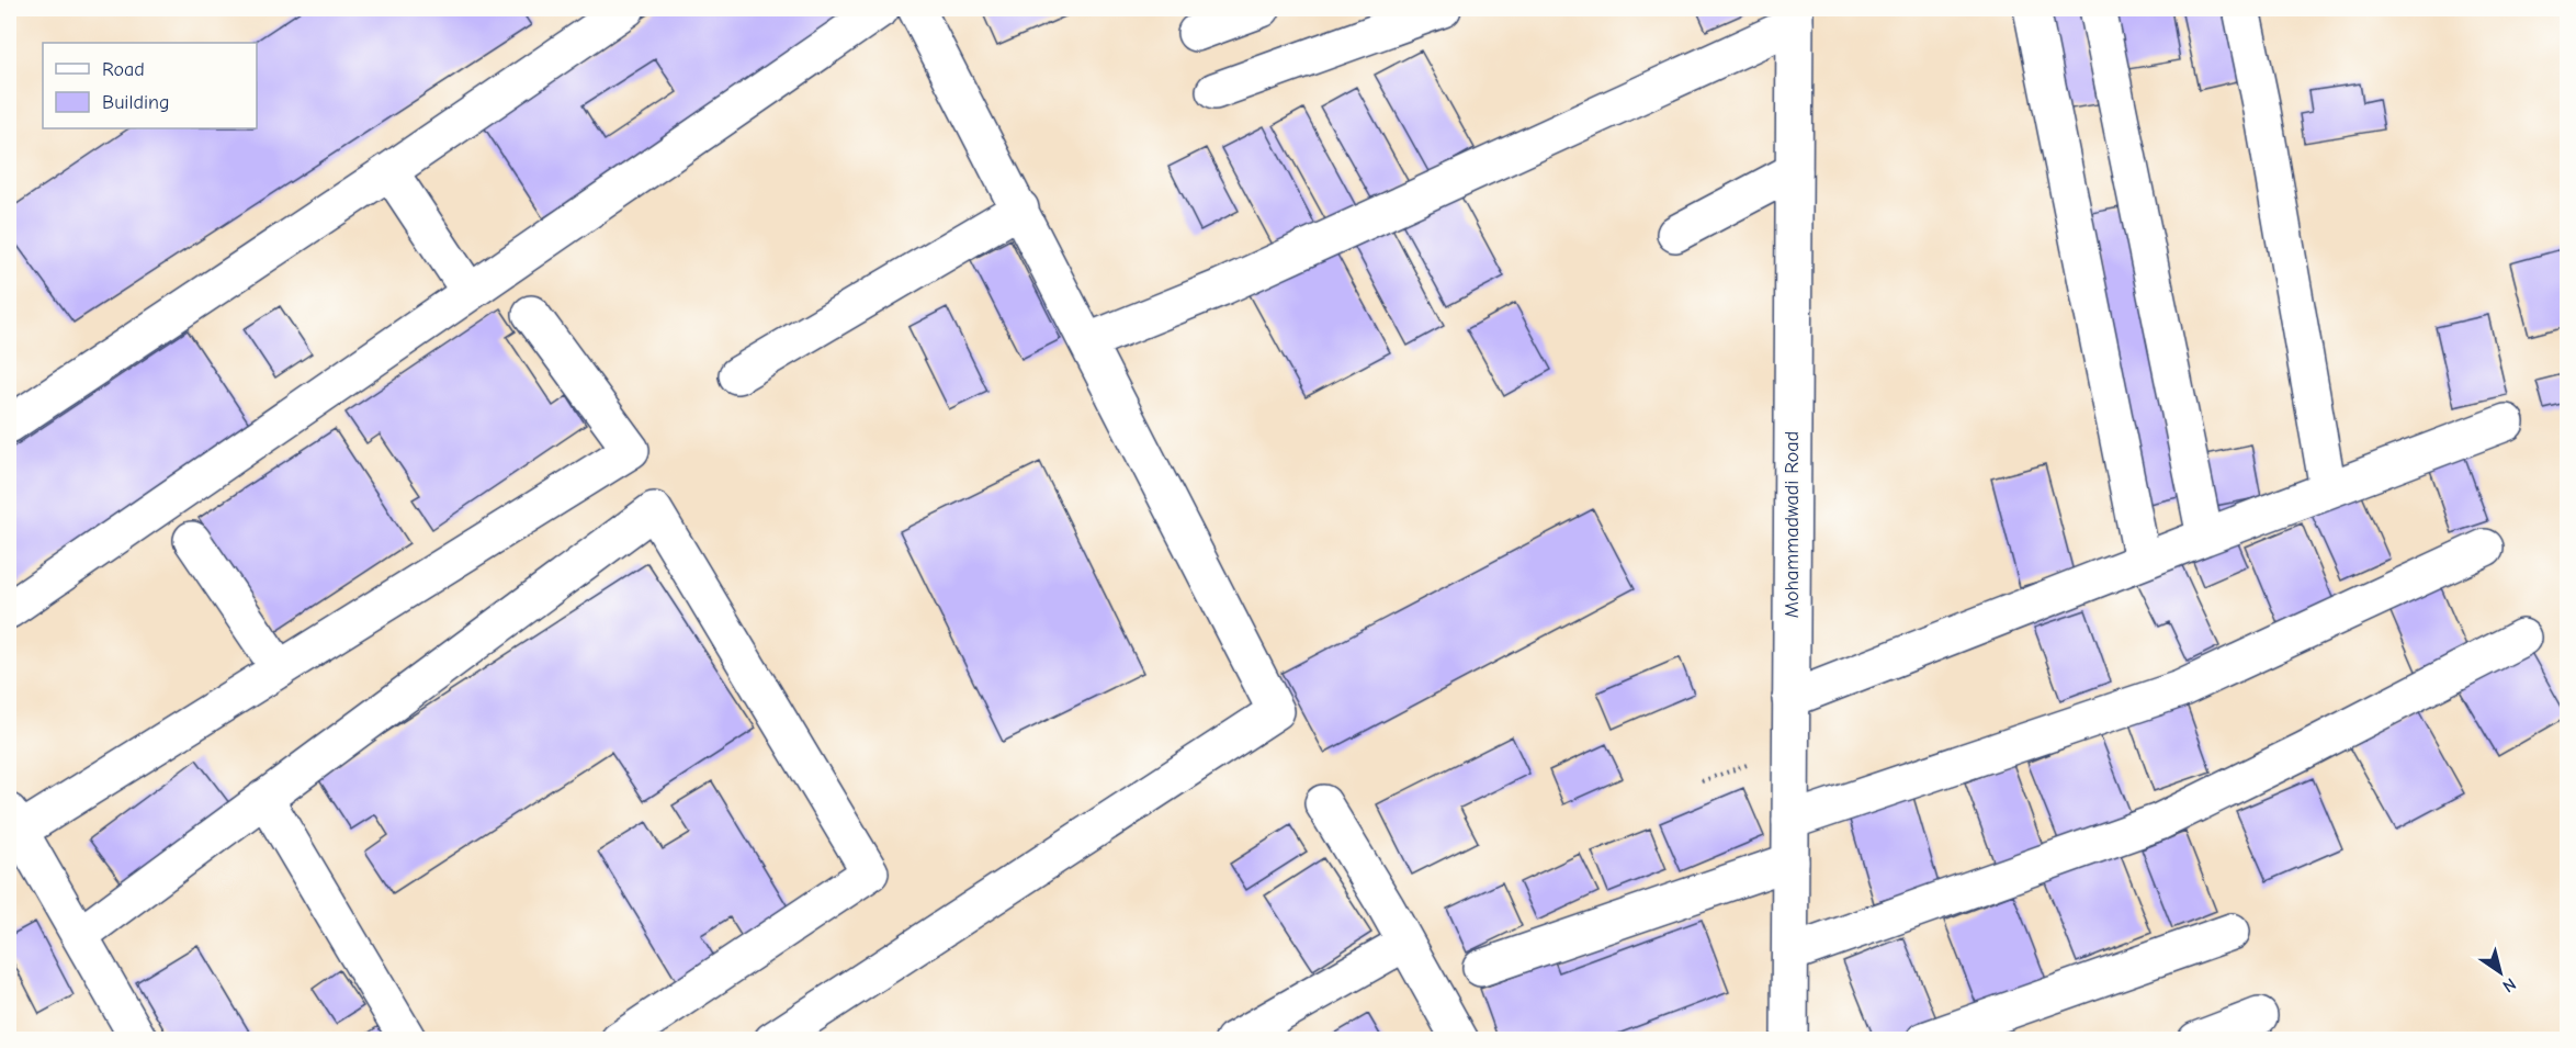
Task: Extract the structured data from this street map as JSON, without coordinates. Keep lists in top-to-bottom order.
{
  "streets": {
    "street": ["Mohammadwadi Road"]
  },
  "legend": ["Road", "Building"],
  "north": "bottom right"
}
